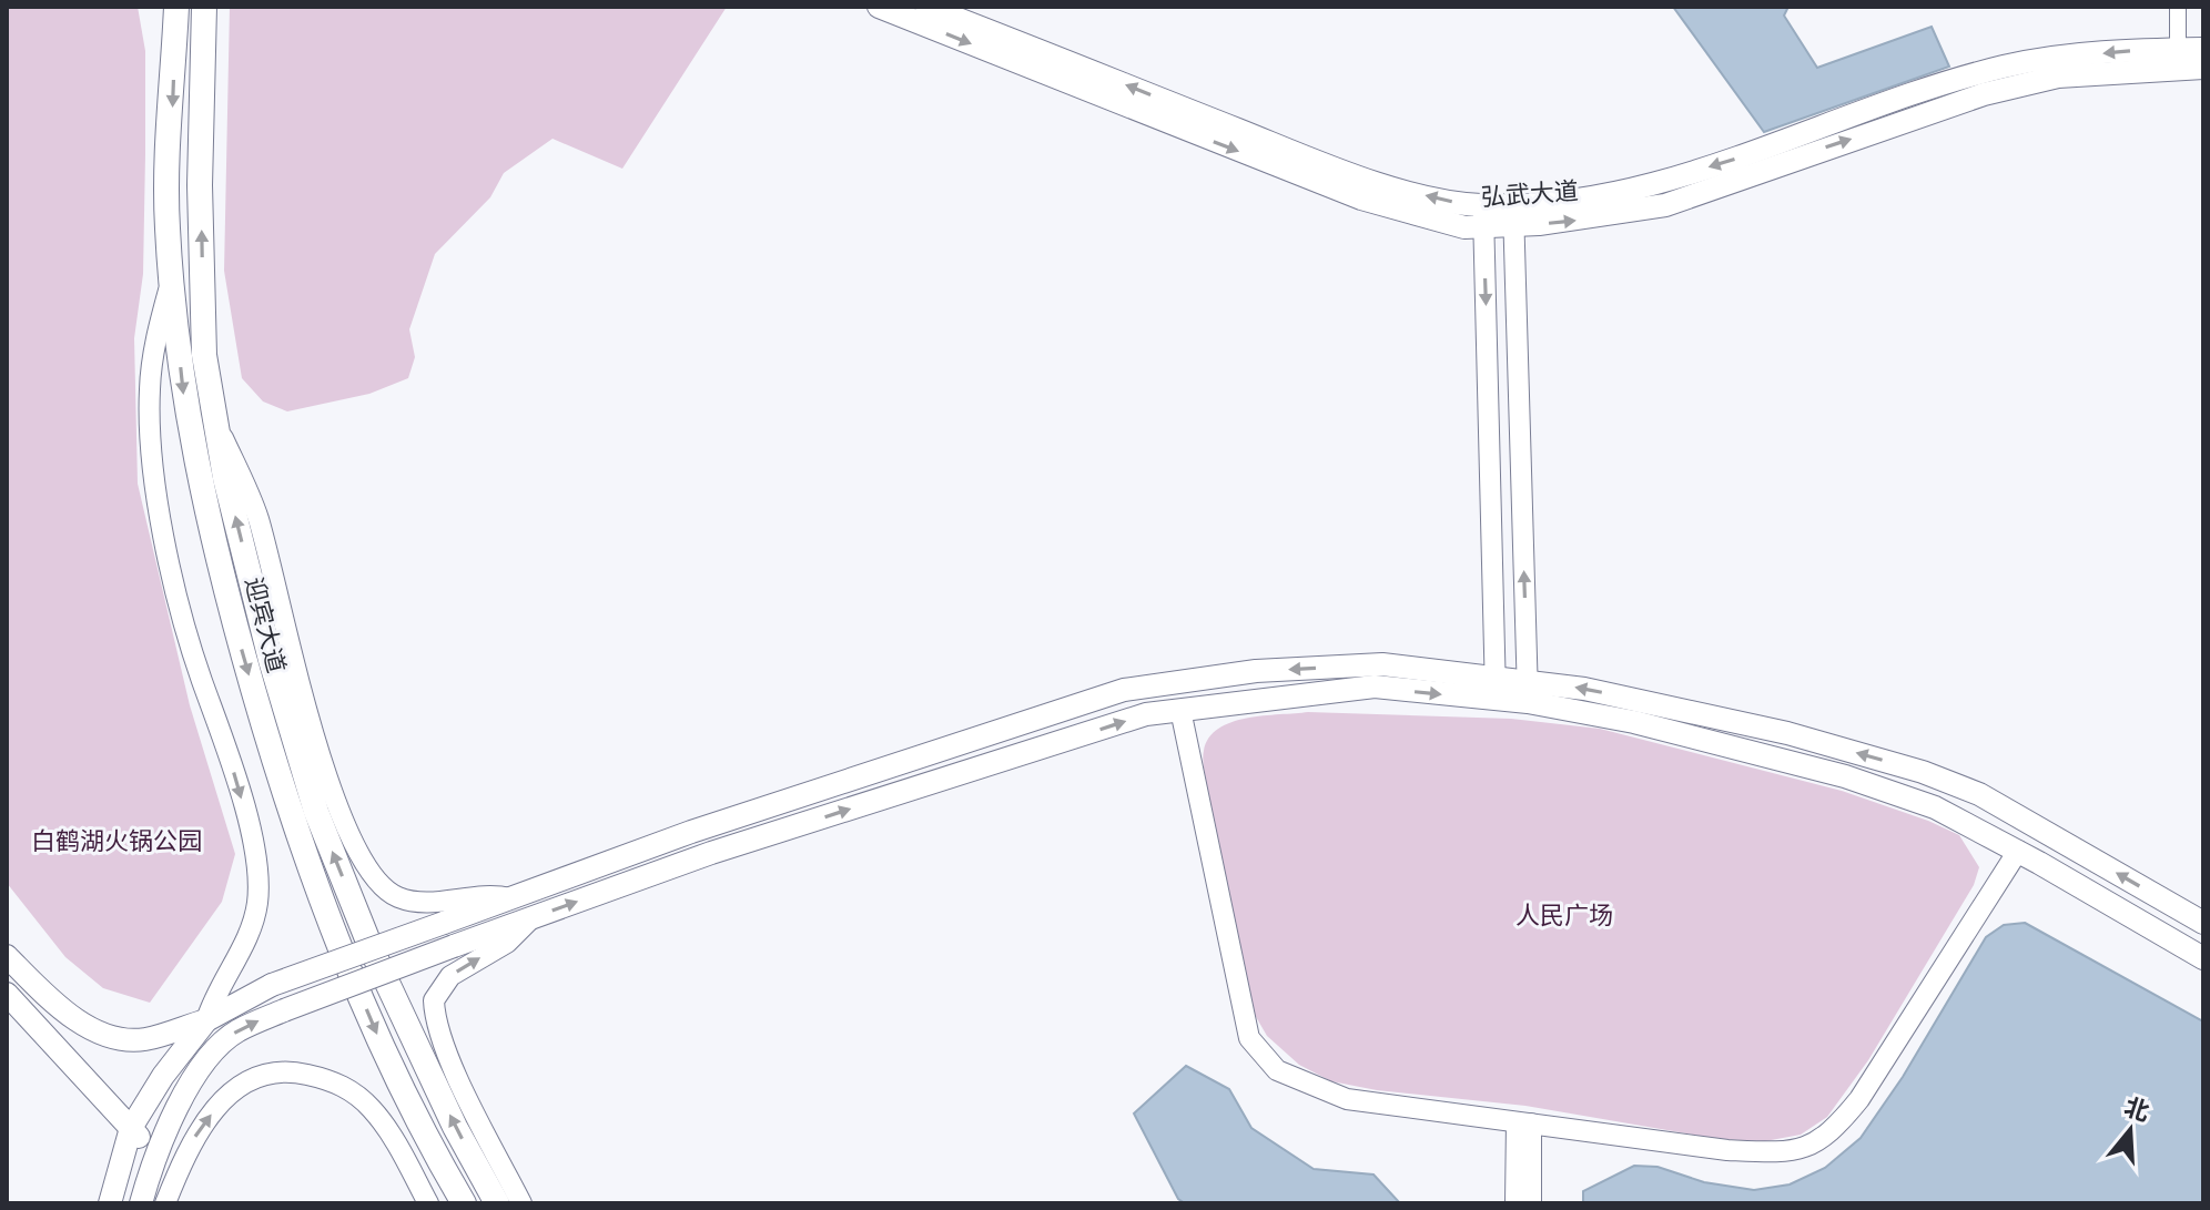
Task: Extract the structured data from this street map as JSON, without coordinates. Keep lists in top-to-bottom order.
{
  "streets": {
    "main road": ["弘武大道", "迎宾大道"]
  },
  "parks": ["白鹤湖火锅公园", "人民广场"],
  "north": "top"
}
